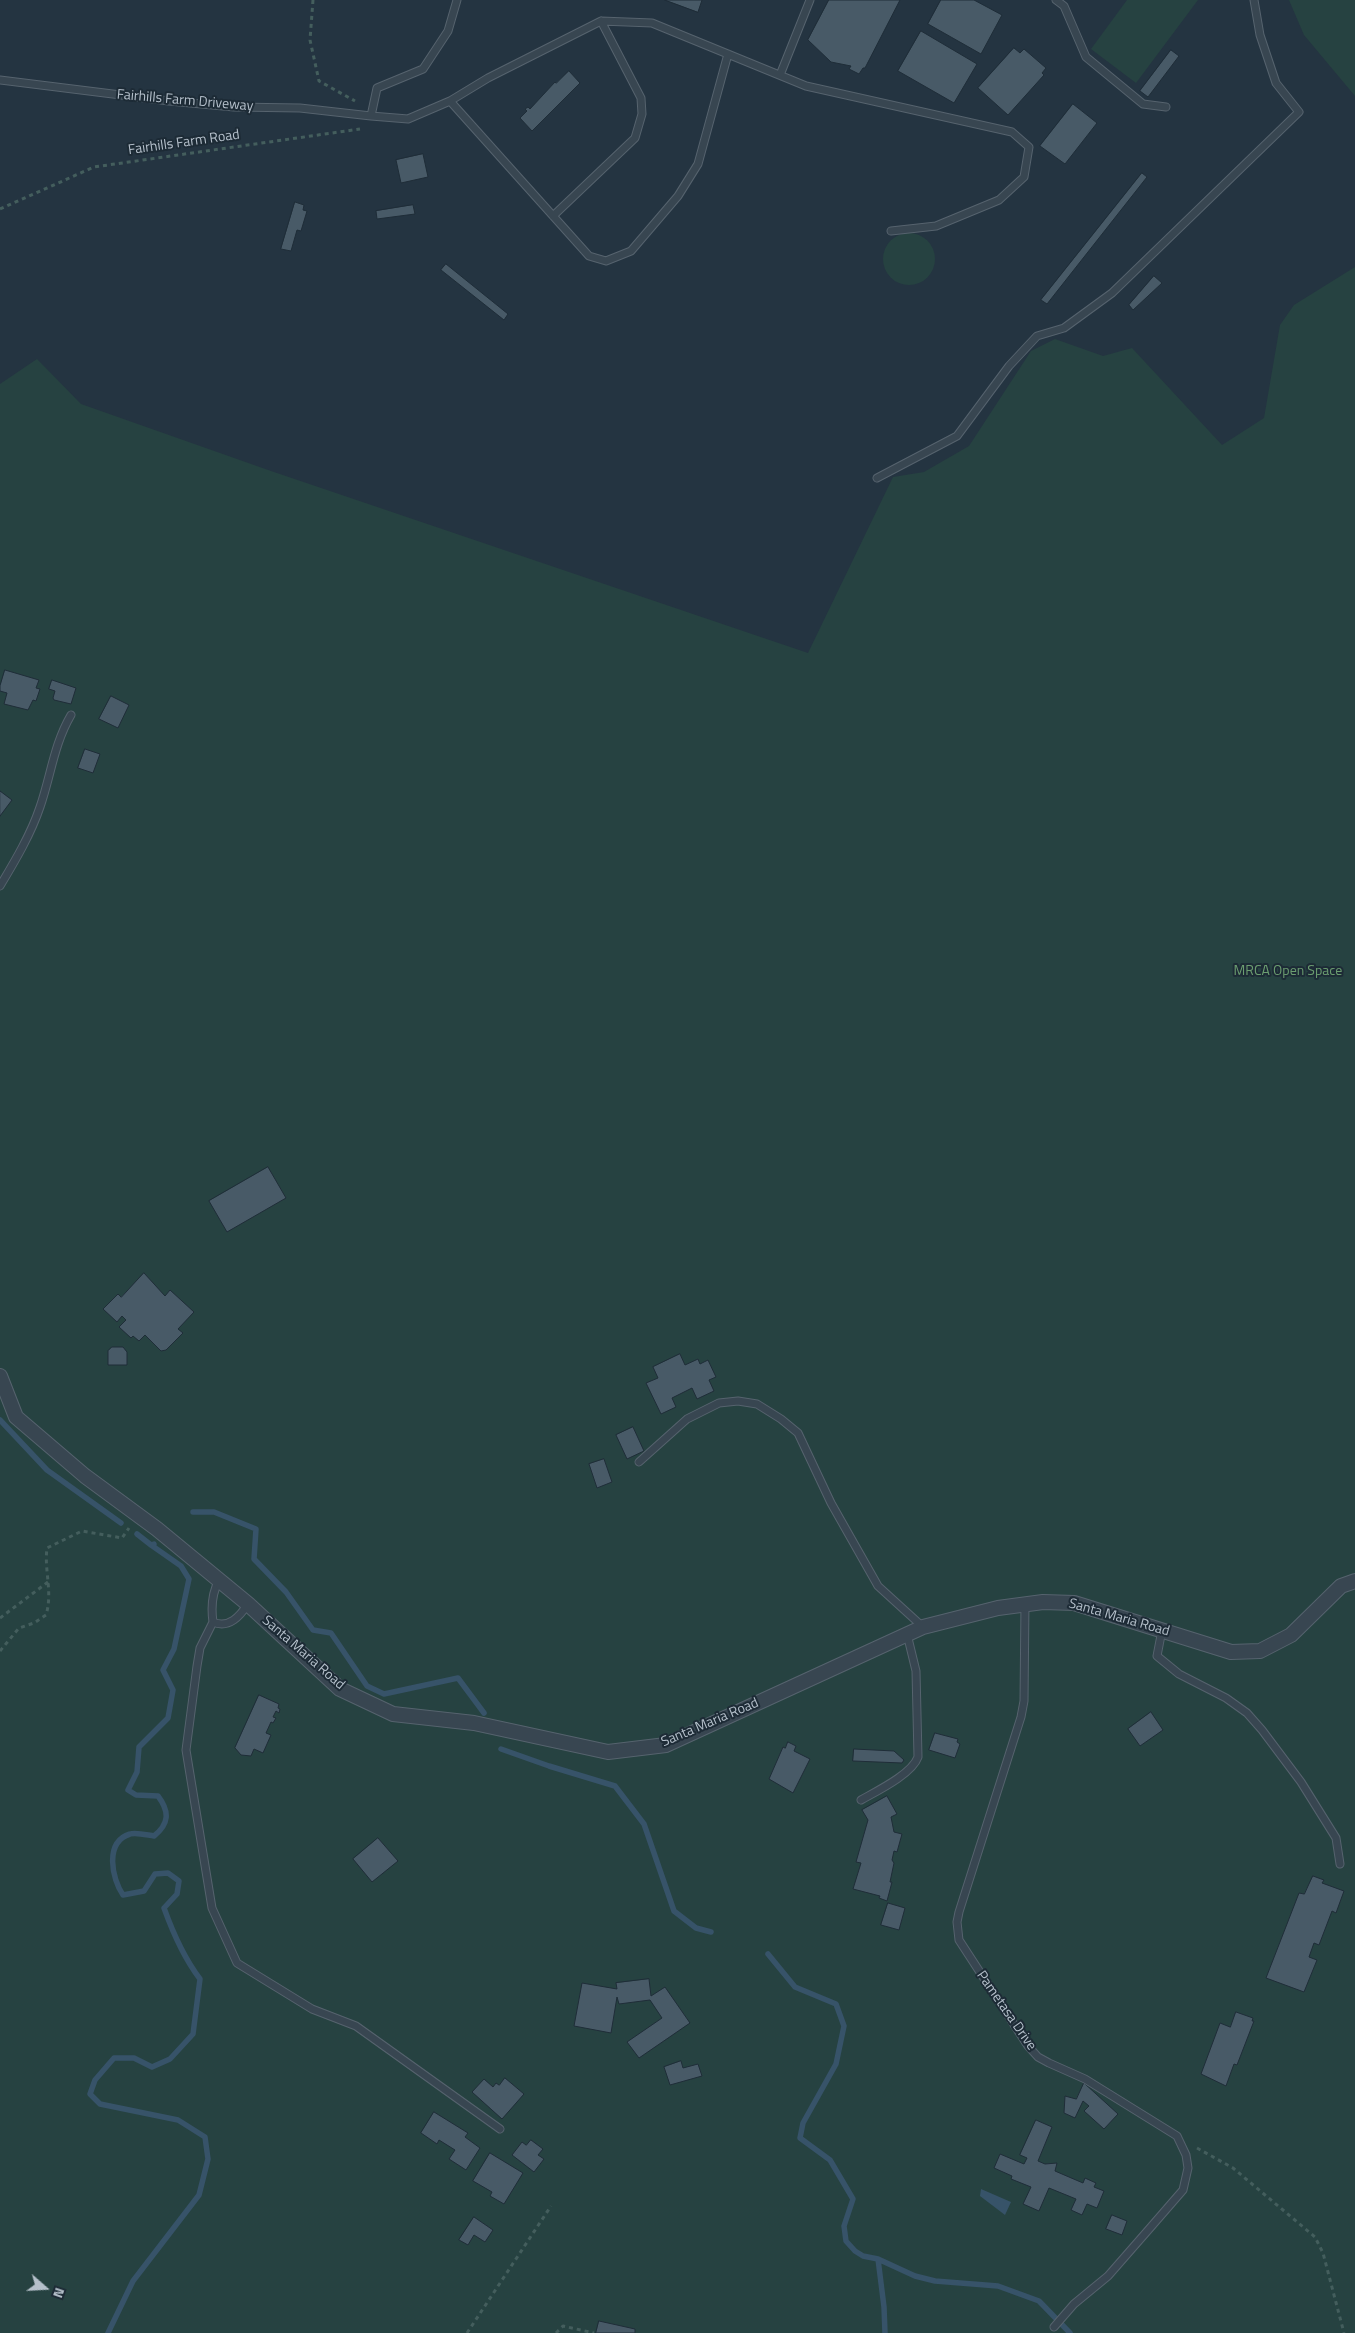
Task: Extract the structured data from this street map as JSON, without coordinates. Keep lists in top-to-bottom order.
{
  "streets": {
    "street": ["Santa Maria Road"],
    "lane": ["Fairhills Farm Driveway", "Pametasa Drive"],
    "path": ["Fairhills Farm Road"]
  },
  "crossings": [
    ["Fairhills Farm Driveway", "Fairhills Farm Road"],
    ["Santa Maria Road", "Pametasa Drive"]
  ],
  "parks": ["MRCA Open Space"],
  "north": "right"
}
